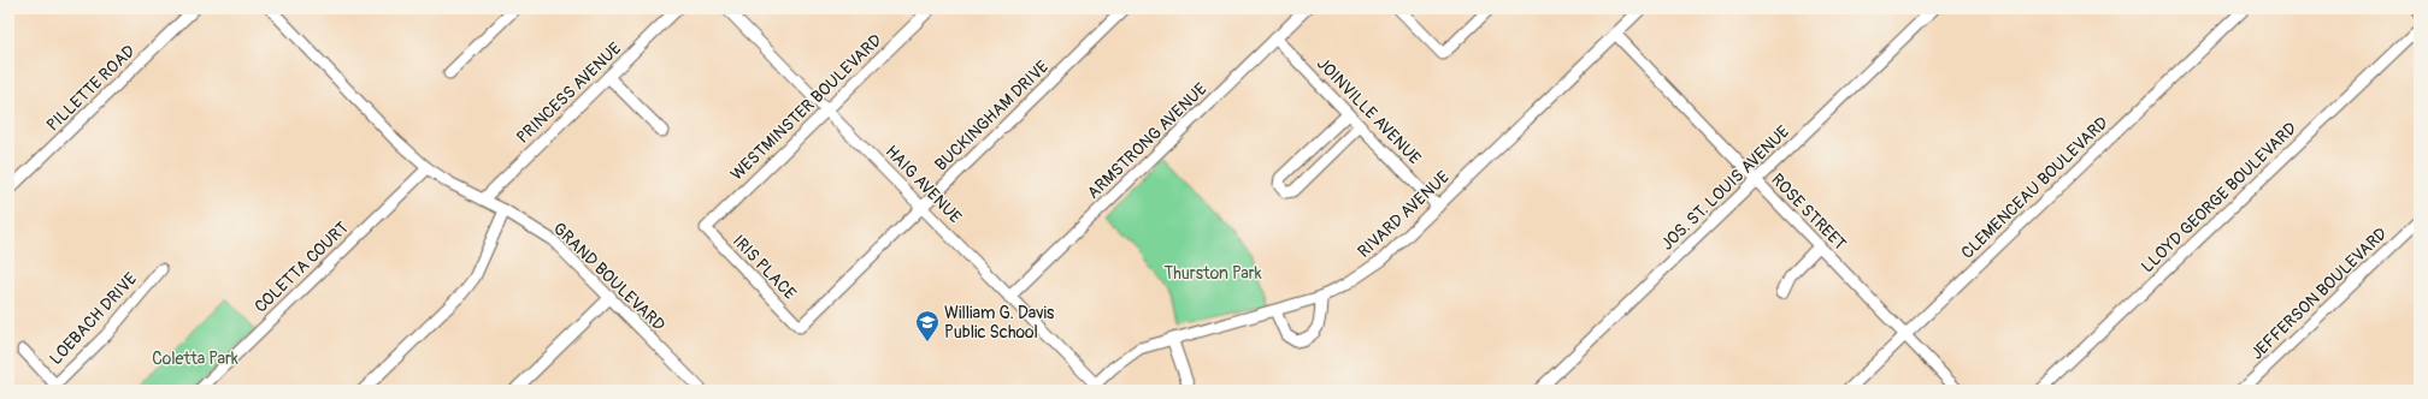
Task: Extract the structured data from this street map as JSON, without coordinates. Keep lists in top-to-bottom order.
{
  "streets": {
    "street": [
      "PILLETTE ROAD",
      "PRINCESS AVENUE",
      "WESTMINSTER BOULEVARD",
      "JOINVILLE AVENUE",
      "BUCKINGHAM DRIVE",
      "ARMSTRONG AVENUE",
      "HAIG AVENUE",
      "JOS. ST. LOUIS AVENUE",
      "CLEMENCEAU BOULEVARD",
      "LLOYD GEORGE BOULEVARD",
      "ROSE STREET",
      "RIVARD AVENUE",
      "COLETTA COURT",
      "IRIS PLACE",
      "GRAND BOULEVARD",
      "JEFFERSON BOULEVARD",
      "LOEBACH DRIVE"
    ]
  },
  "crossings": [
    ["PRINCESS AVENUE", "GRAND BOULEVARD"],
    ["WESTMINSTER BOULEVARD", "HAIG AVENUE"],
    ["WESTMINSTER BOULEVARD", "IRIS PLACE"],
    ["JOINVILLE AVENUE", "ARMSTRONG AVENUE"],
    ["JOINVILLE AVENUE", "RIVARD AVENUE"],
    ["BUCKINGHAM DRIVE", "HAIG AVENUE"],
    ["BUCKINGHAM DRIVE", "IRIS PLACE"],
    ["ARMSTRONG AVENUE", "HAIG AVENUE"],
    ["HAIG AVENUE", "RIVARD AVENUE"],
    ["JOS. ST. LOUIS AVENUE", "ROSE STREET"],
    ["CLEMENCEAU BOULEVARD", "ROSE STREET"],
    ["ROSE STREET", "RIVARD AVENUE"],
    ["COLETTA COURT", "GRAND BOULEVARD"]
  ],
  "parks": ["Thurston Park", "Coletta Park"],
  "places": {
    "school or university": ["William G. Davis Public School"]
  }
}
